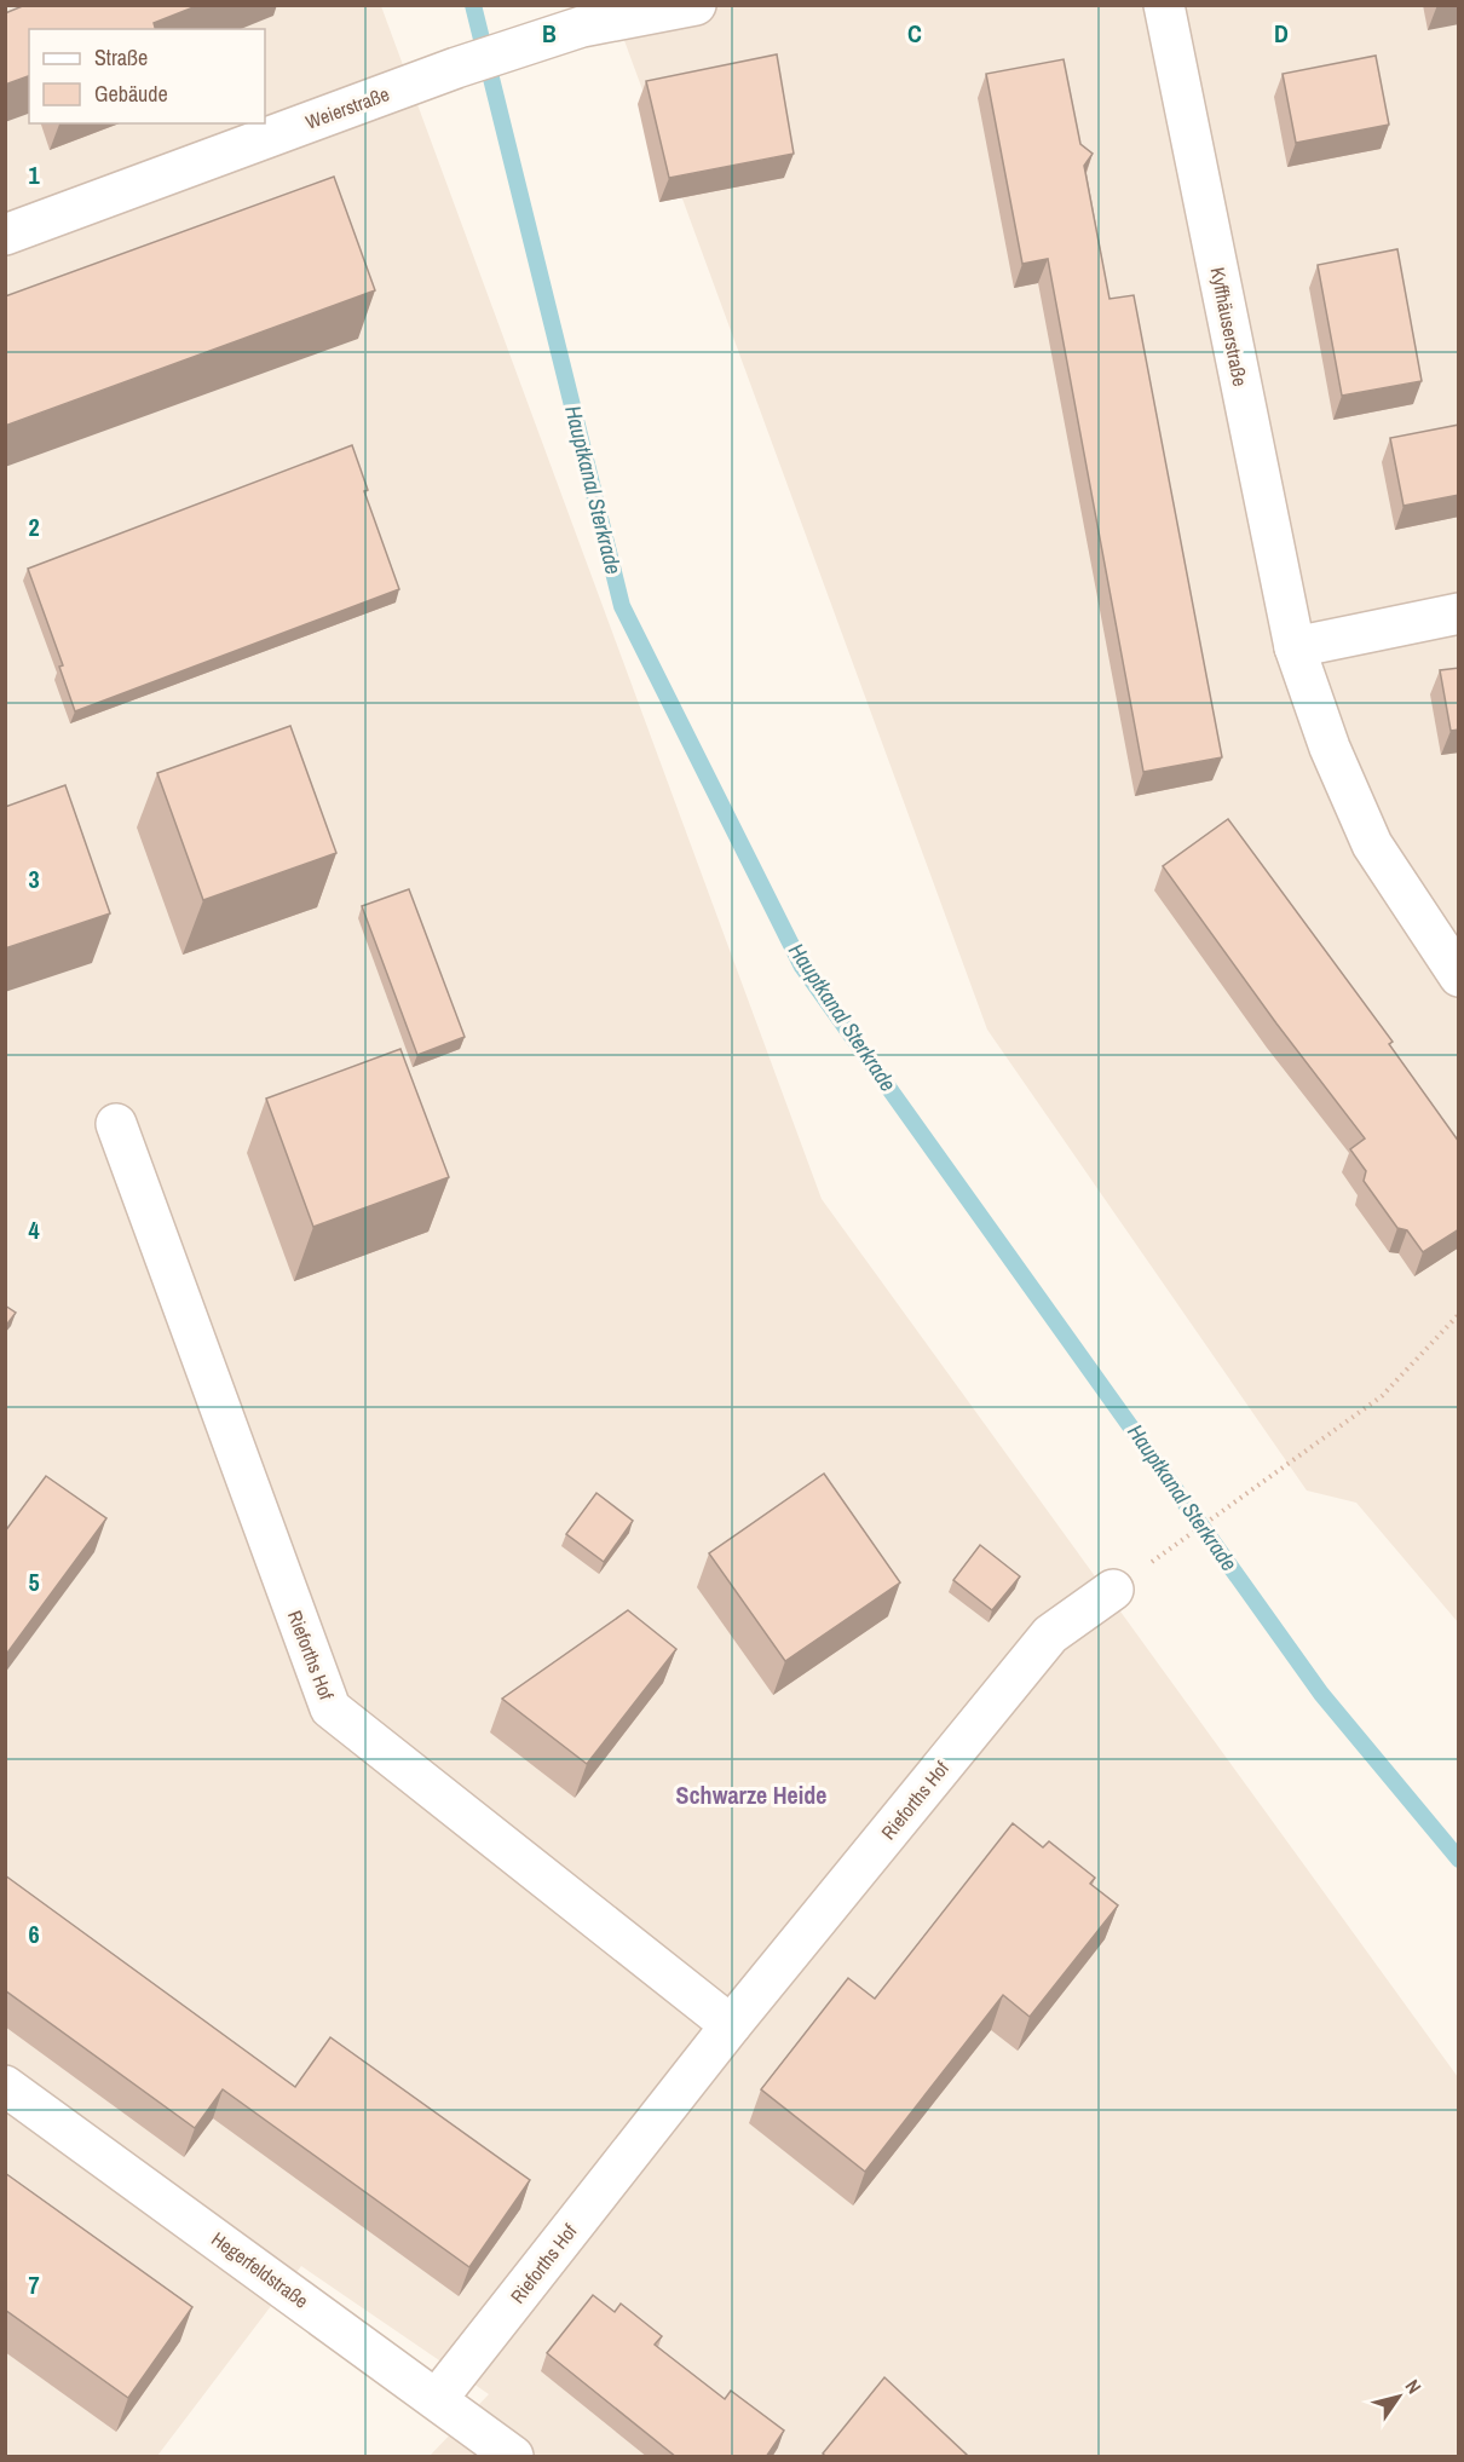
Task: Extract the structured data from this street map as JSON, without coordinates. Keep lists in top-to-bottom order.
{
  "streets": {
    "street": [
      "Weierstraße",
      "Kyffhäuserstraße",
      "Rieforths Hof",
      "Hegerfeldstraße"
    ]
  },
  "crossings": [
    ["Rieforths Hof", "Hegerfeldstraße"]
  ],
  "districts": ["Schwarze Heide"],
  "water": ["Hauptkanal Sterkrade"],
  "legend": ["Straße", "Gebäude"],
  "north": "top right",
  "grid": {
    "columns": ["B", "C", "D"],
    "rows": [
      "1",
      "2",
      "3",
      "4",
      "5",
      "6",
      "7"
    ]
  }
}
